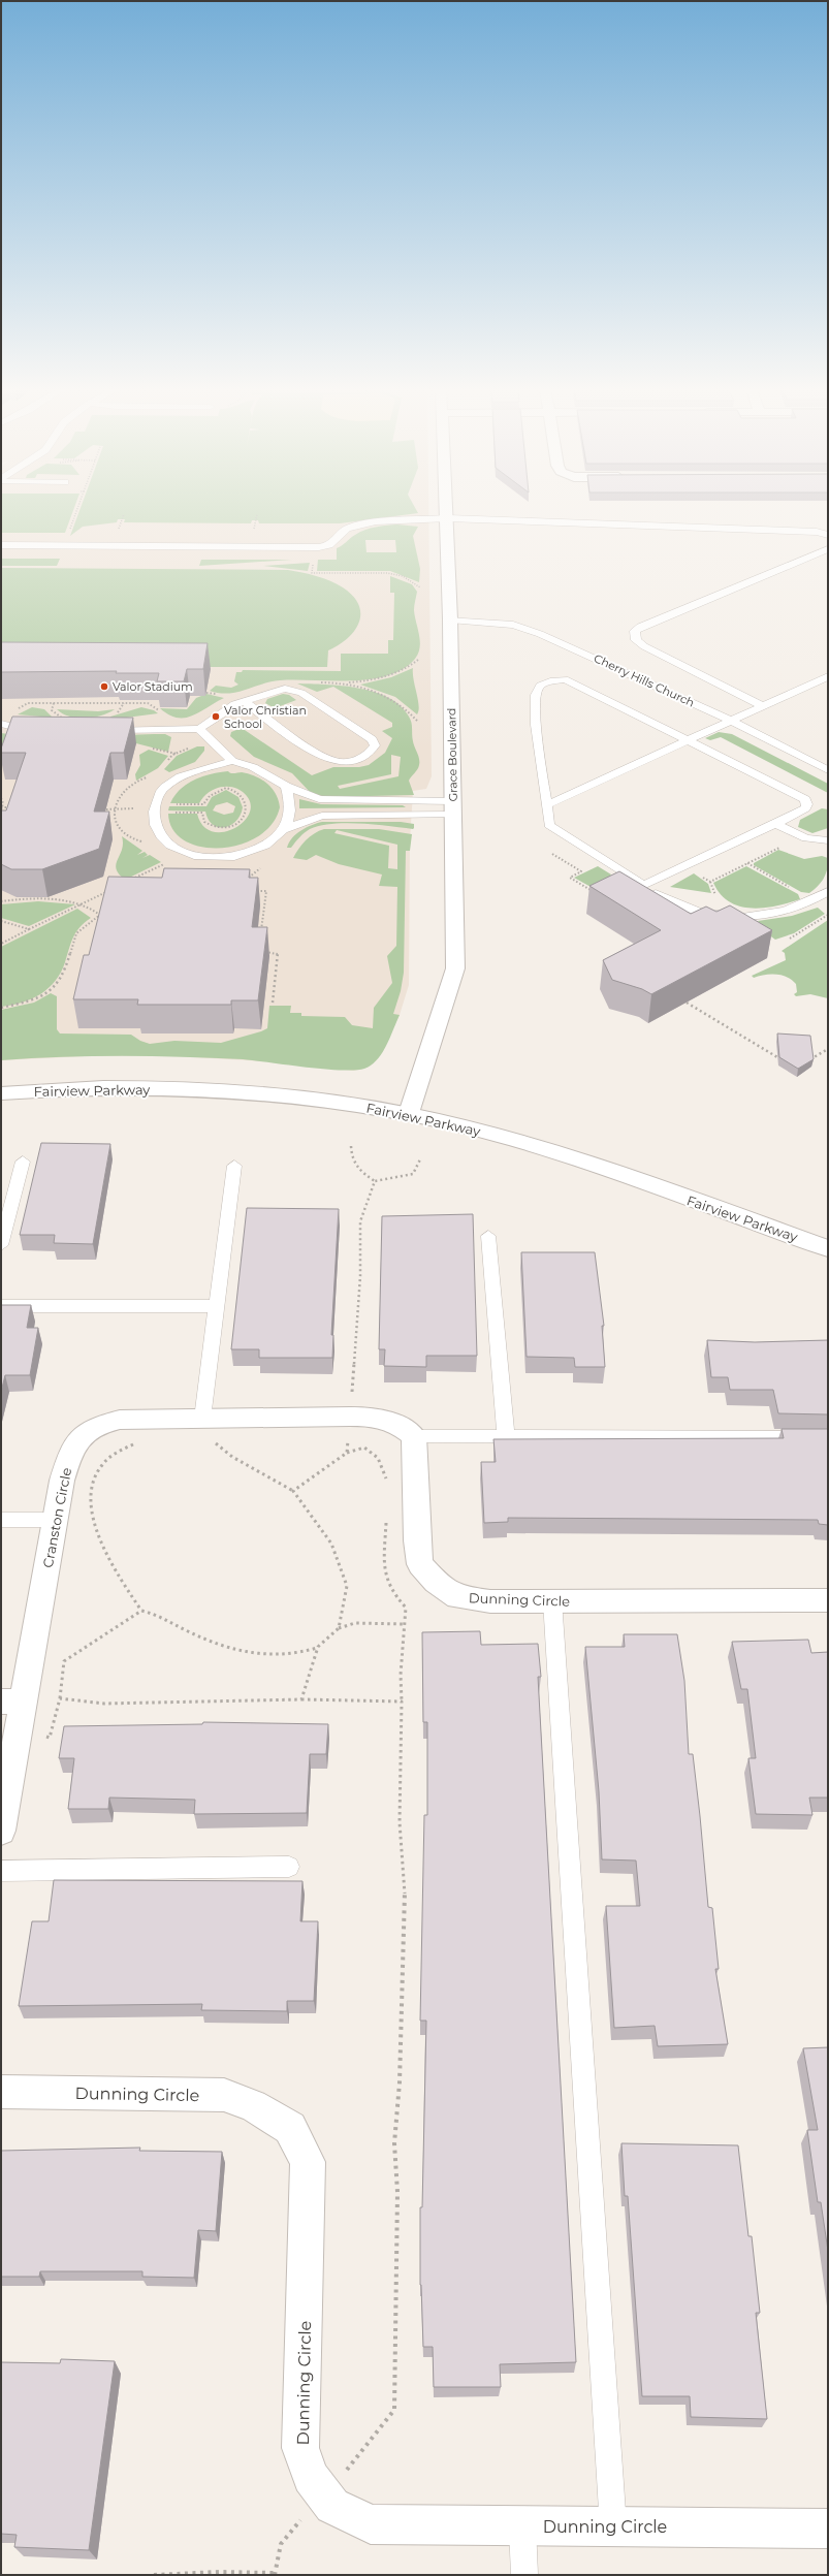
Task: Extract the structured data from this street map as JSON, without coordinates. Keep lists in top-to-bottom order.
{
  "streets": {
    "street": [
      "Grace Boulevard",
      "Fairview Parkway",
      "Cranston Circle",
      "Dunning Circle"
    ],
    "lane": ["Cherry Hills Church"]
  },
  "crossings": [
    ["Cherry Hills Church", "Grace Boulevard"],
    ["Grace Boulevard", "Fairview Parkway"]
  ],
  "places": ["Valor Stadium", "Valor Christian School"]
}
